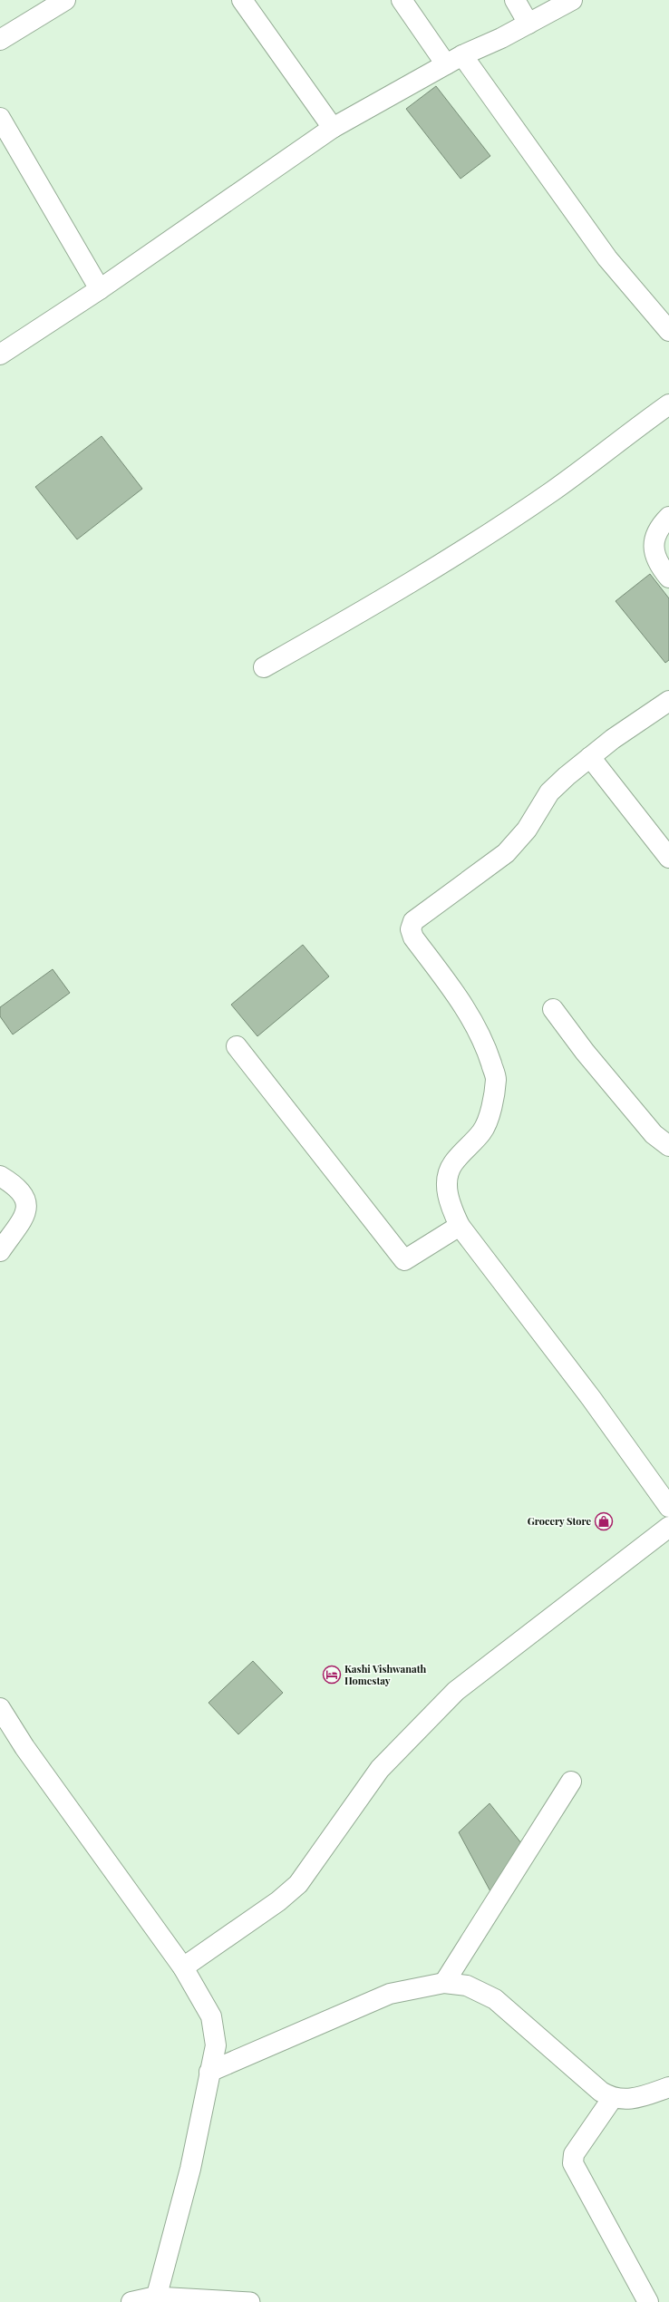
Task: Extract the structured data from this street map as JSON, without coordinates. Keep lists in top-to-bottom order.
{
  "places": {
    "shop": ["Grocery Store"],
    "hotel": ["Kashi Vishwanath Homestay"]
  }
}
